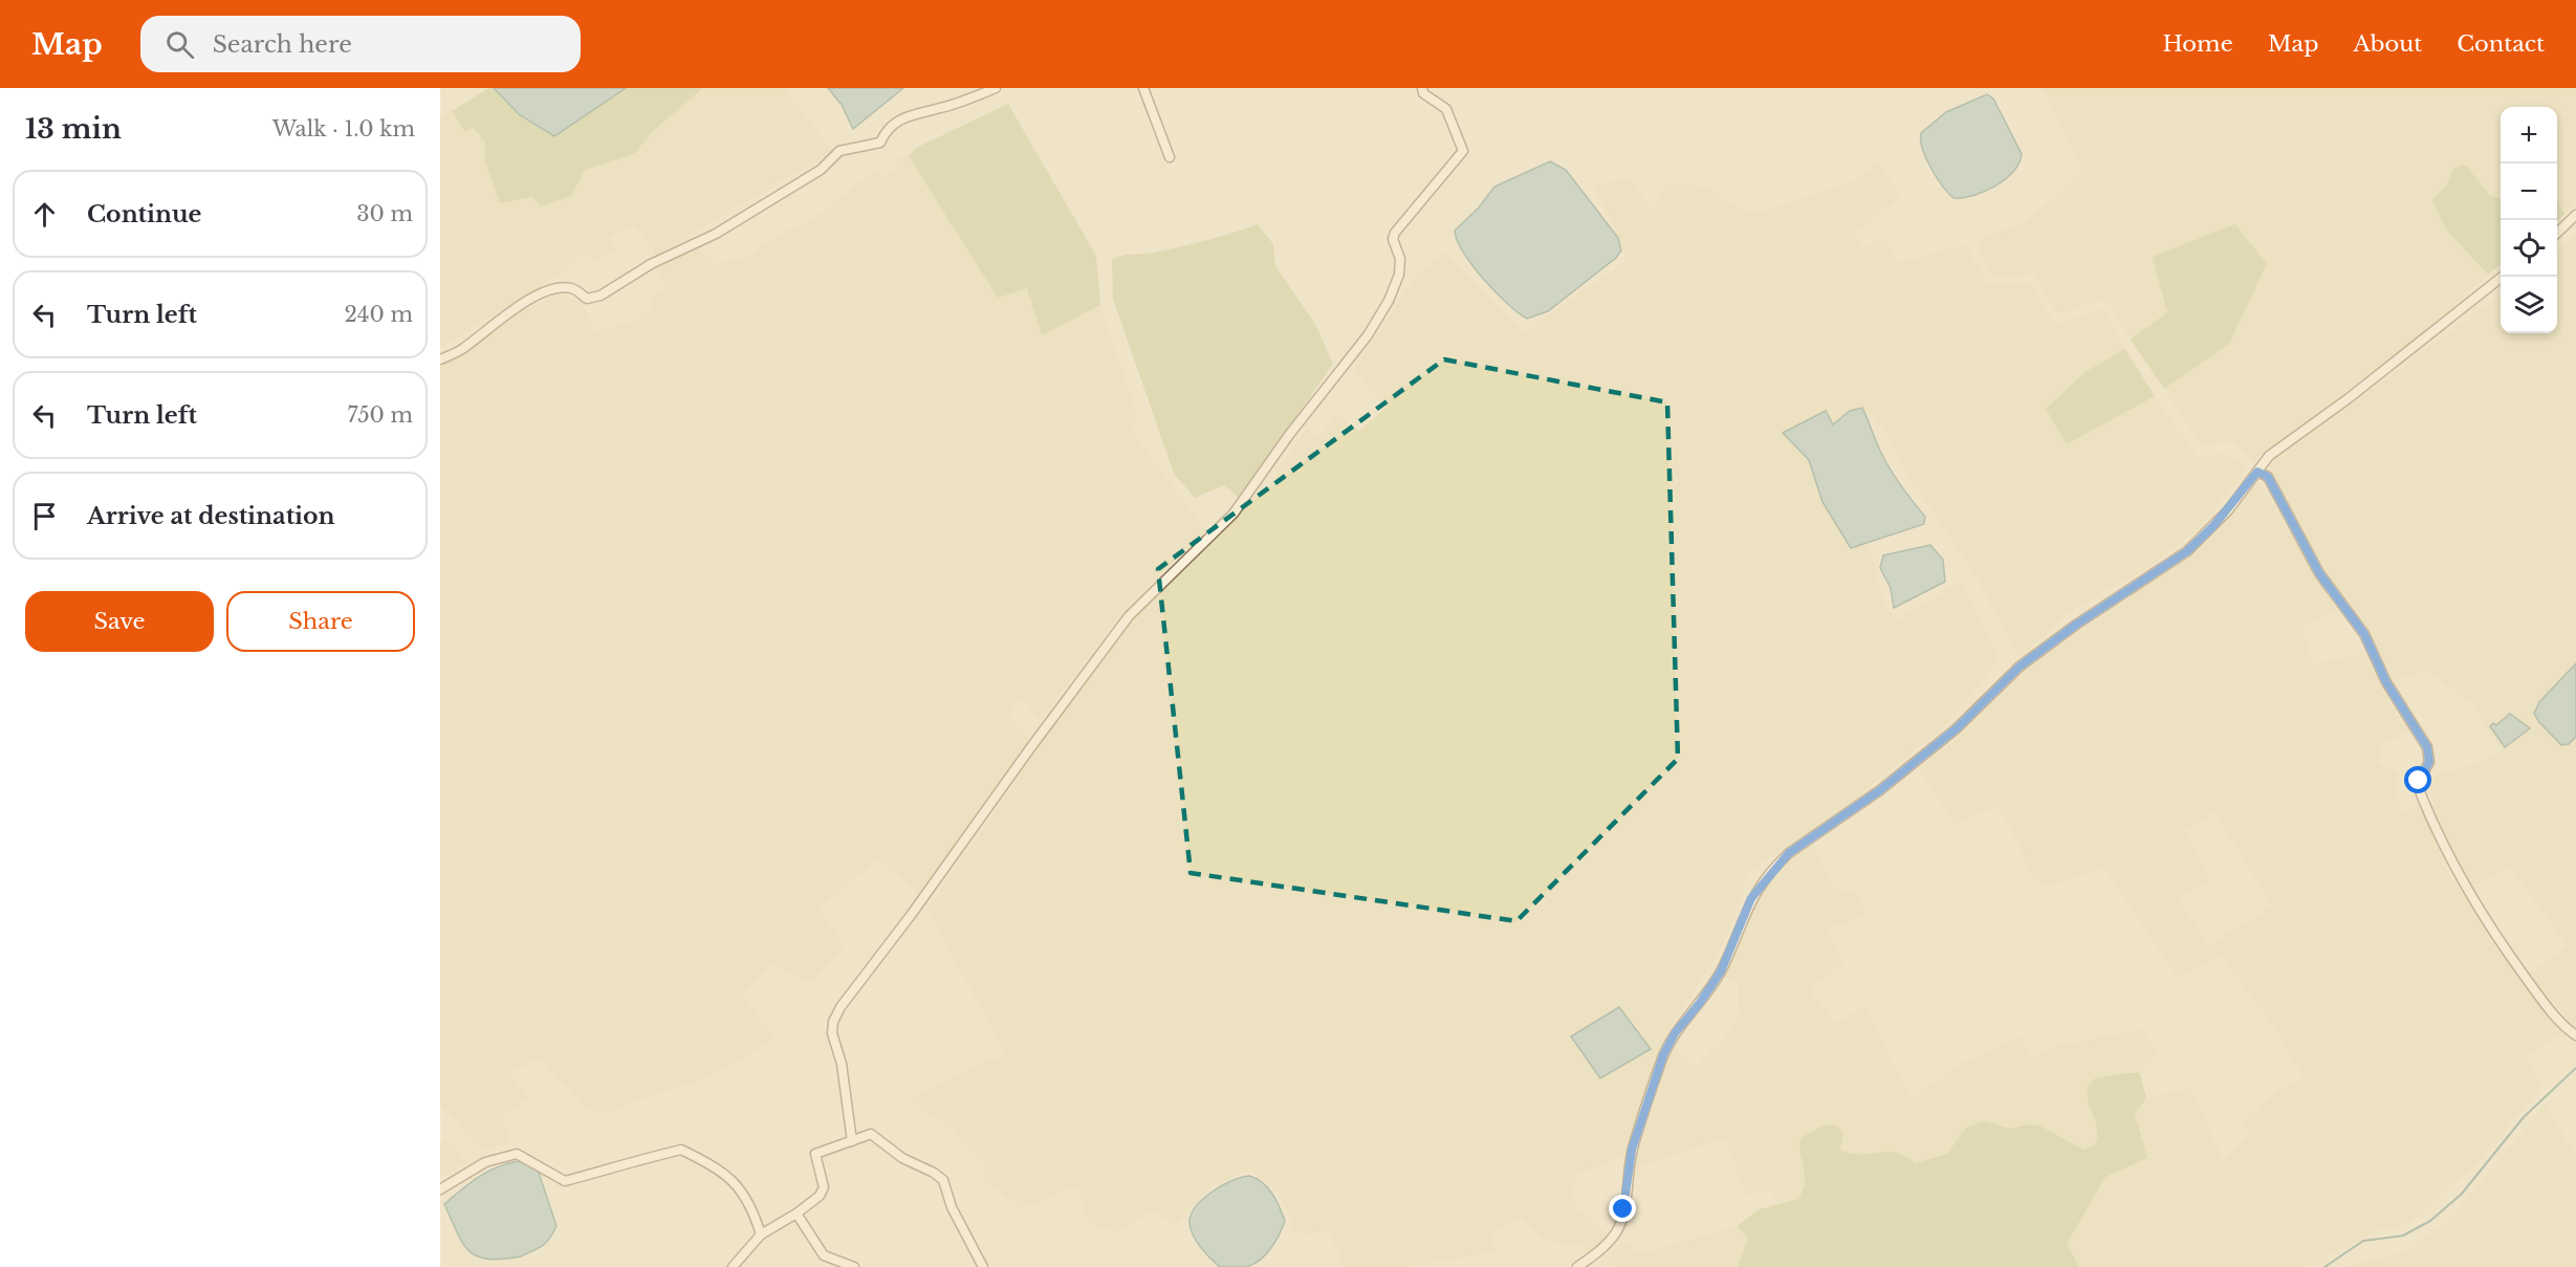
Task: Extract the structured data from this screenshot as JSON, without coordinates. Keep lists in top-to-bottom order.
{
  "page": {
    "header": "Map",
    "search": "Search here",
    "nav": [
      "Home",
      "Map",
      "About",
      "Contact"
    ],
    "heading": ["13 min", "Walk · 1.0 km"],
    "map_buttons": ["+", "−"],
    "list": [
      ["Continue", "30 m"],
      ["Turn left", "240 m"],
      ["Turn left", "750 m"],
      "Arrive at destination"
    ],
    "buttons": ["Save", "Share"]
  }
}
